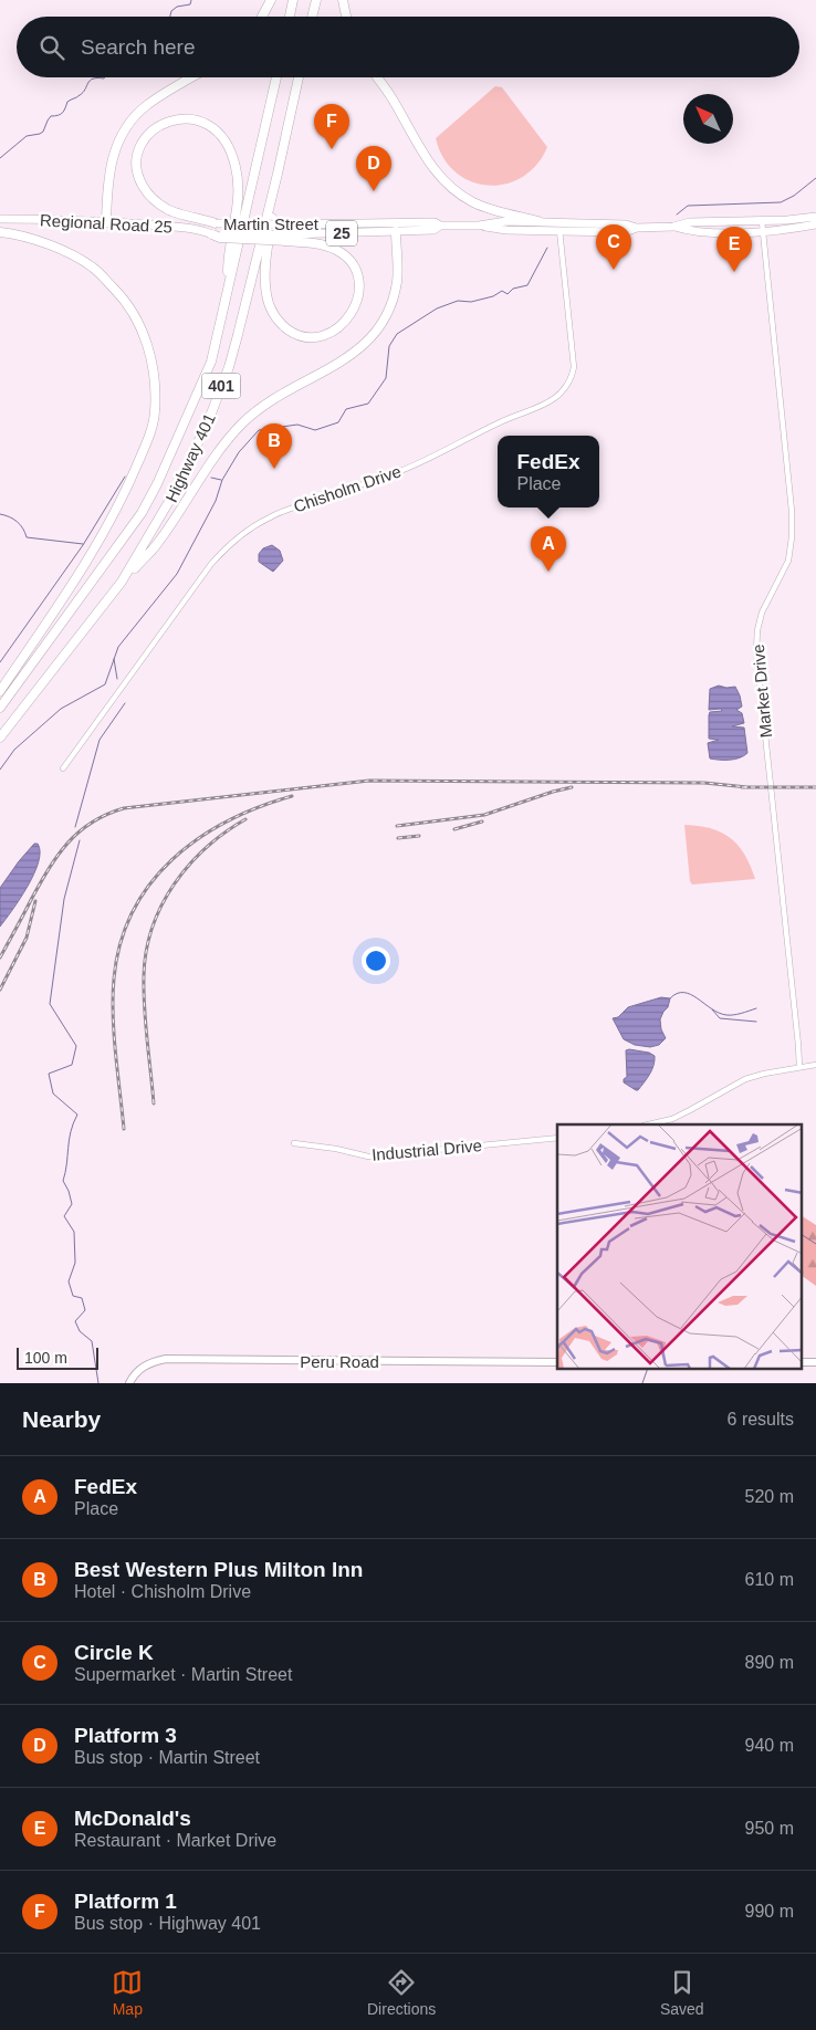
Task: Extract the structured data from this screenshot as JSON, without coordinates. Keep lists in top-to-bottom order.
{
  "streets": {
    "highway": ["401", "Highway 401"],
    "main road": ["Regional Road 25", "Martin Street", "25"],
    "street": [
      "Chisholm Drive",
      "Market Drive",
      "Industrial Drive",
      "Peru Road"
    ]
  },
  "crossings": [
    ["Regional Road 25", "Martin Street"],
    ["Martin Street", "Chisholm Drive"],
    ["Martin Street", "Market Drive"]
  ],
  "scale_bar": "100 m",
  "north": "top left",
  "page": {
    "search": "Search here",
    "pins": [
      "F",
      "D",
      "C",
      "E",
      "B",
      "A"
    ],
    "popup": ["FedEx", "Place"],
    "scale": "100 m",
    "heading": ["Nearby", "6 results"],
    "list": [
      {
        "mark": "A",
        "name": "FedEx",
        "note": "Place",
        "value": "520 m"
      },
      {
        "mark": "B",
        "name": "Best Western Plus Milton Inn",
        "note": "Hotel · Chisholm Drive",
        "value": "610 m"
      },
      {
        "mark": "C",
        "name": "Circle K",
        "note": "Supermarket · Martin Street",
        "value": "890 m"
      },
      {
        "mark": "D",
        "name": "Platform 3",
        "note": "Bus stop · Martin Street",
        "value": "940 m"
      },
      {
        "mark": "E",
        "name": "McDonald's",
        "note": "Restaurant · Market Drive",
        "value": "950 m"
      },
      {
        "mark": "F",
        "name": "Platform 1",
        "note": "Bus stop · Highway 401",
        "value": "990 m"
      }
    ],
    "nav": ["Map", "Directions", "Saved"]
  }
}
